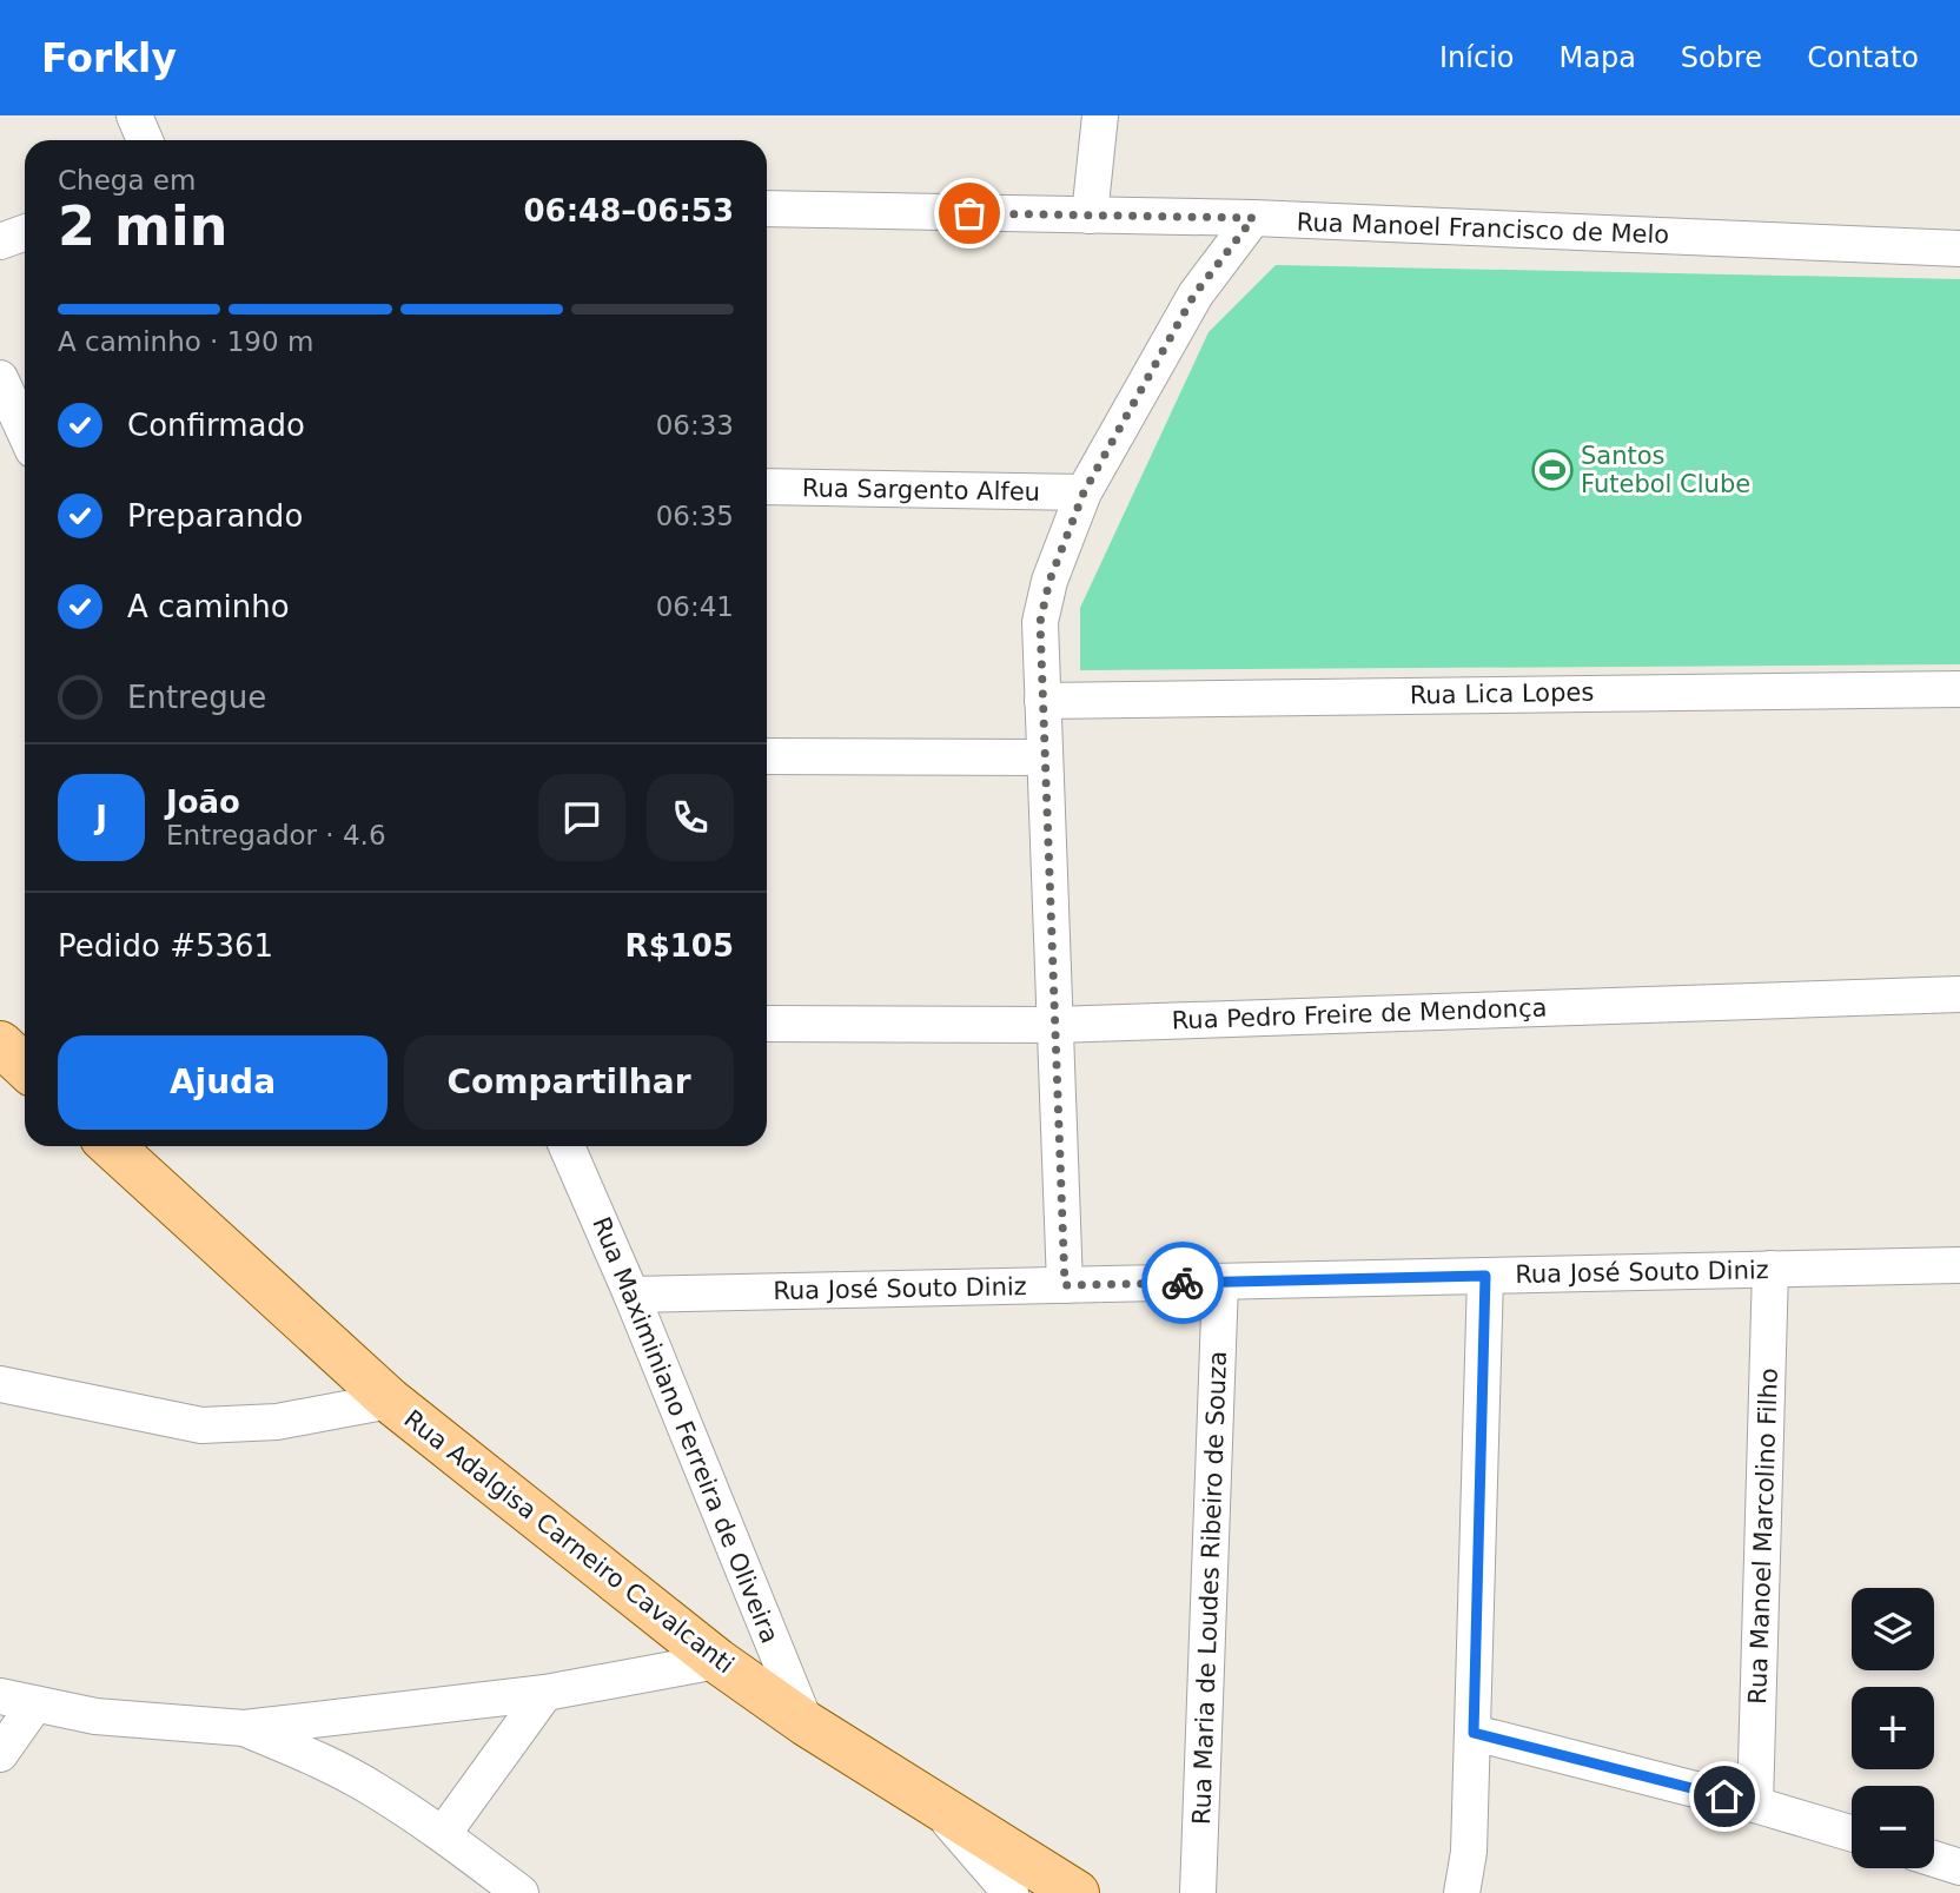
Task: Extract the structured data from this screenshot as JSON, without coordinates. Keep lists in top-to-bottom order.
{
  "streets": {
    "main road": ["Rua Adalgisa Carneiro Cavalcanti"],
    "street": [
      "Rua Manoel Francisco de Melo",
      "Rua Sargento Alfeu",
      "Rua Lica Lopes",
      "Rua Pedro Freire de Mendonça",
      "Rua José Souto Diniz",
      "Rua Maximiniano Ferreira de Oliveira",
      "Rua Manoel Marcolino Filho",
      "Rua Maria de Loudes Ribeiro de Souza"
    ]
  },
  "crossings": [
    ["Rua José Souto Diniz", "Rua Maximiniano Ferreira de Oliveira"],
    ["Rua José Souto Diniz", "Rua Manoel Marcolino Filho"],
    ["Rua José Souto Diniz", "Rua Maria de Loudes Ribeiro de Souza"],
    ["Rua Maximiniano Ferreira de Oliveira", "Rua Adalgisa Carneiro Cavalcanti"]
  ],
  "places": {
    "sports": ["Santos Futebol Clube"]
  },
  "page": {
    "header": "Forkly",
    "nav": [
      "Início",
      "Mapa",
      "Sobre",
      "Contato"
    ],
    "heading": ["2 min", "Chega em", "06:48–06:53"],
    "panel": [
      "João",
      "Entregador · 4.6",
      "Pedido #5361",
      "R$105"
    ],
    "bar": "A caminho · 190 m",
    "list": [
      ["Confirmado", "06:33"],
      ["Preparando", "06:35"],
      ["A caminho", "06:41"],
      "Entregue"
    ],
    "round": "J",
    "buttons": ["Ajuda", "Compartilhar"],
    "map_buttons": ["+", "−"]
  }
}
